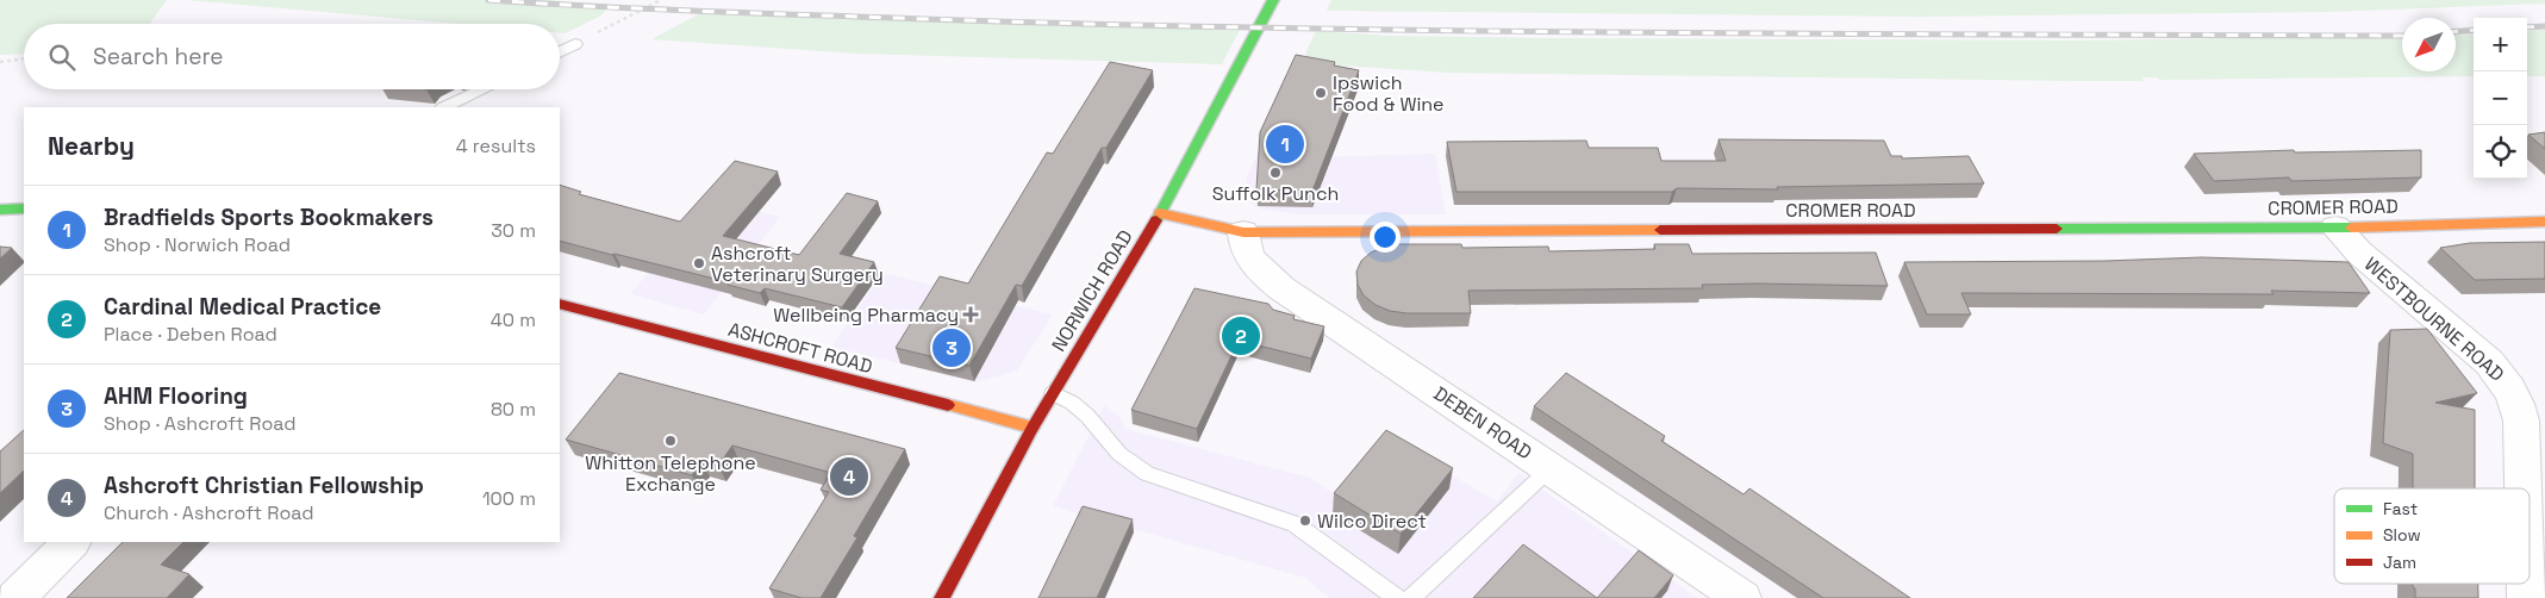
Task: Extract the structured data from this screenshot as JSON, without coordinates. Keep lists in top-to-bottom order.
{
  "streets": {
    "street": [
      "CROMER ROAD",
      "NORWICH ROAD",
      "WESTBOURNE ROAD",
      "ASHCROFT ROAD",
      "DEBEN ROAD"
    ]
  },
  "crossings": [
    ["CROMER ROAD", "NORWICH ROAD"],
    ["CROMER ROAD", "WESTBOURNE ROAD"],
    ["CROMER ROAD", "DEBEN ROAD"],
    ["NORWICH ROAD", "ASHCROFT ROAD"]
  ],
  "places": {
    "other": [
      "Ipswich Food & Wine",
      "Suffolk Punch",
      "Ashcroft Veterinary Surgery",
      "Whitton Telephone Exchange",
      "Wilco Direct"
    ],
    "health": ["Wellbeing Pharmacy"]
  },
  "legend": ["Fast", "Slow", "Jam"],
  "north": "bottom left",
  "page": {
    "map_buttons": ["+", "−"],
    "search": "Search here",
    "heading": ["Nearby", "4 results"],
    "pins": [
      "1",
      "2",
      "3",
      "4"
    ],
    "list": [
      {
        "mark": "1",
        "name": "Bradfields Sports Bookmakers",
        "note": "Shop · Norwich Road",
        "value": "30 m"
      },
      {
        "mark": "2",
        "name": "Cardinal Medical Practice",
        "note": "Place · Deben Road",
        "value": "40 m"
      },
      {
        "mark": "3",
        "name": "AHM Flooring",
        "note": "Shop · Ashcroft Road",
        "value": "80 m"
      },
      {
        "mark": "4",
        "name": "Ashcroft Christian Fellowship",
        "note": "Church · Ashcroft Road",
        "value": "100 m"
      }
    ]
  }
}
